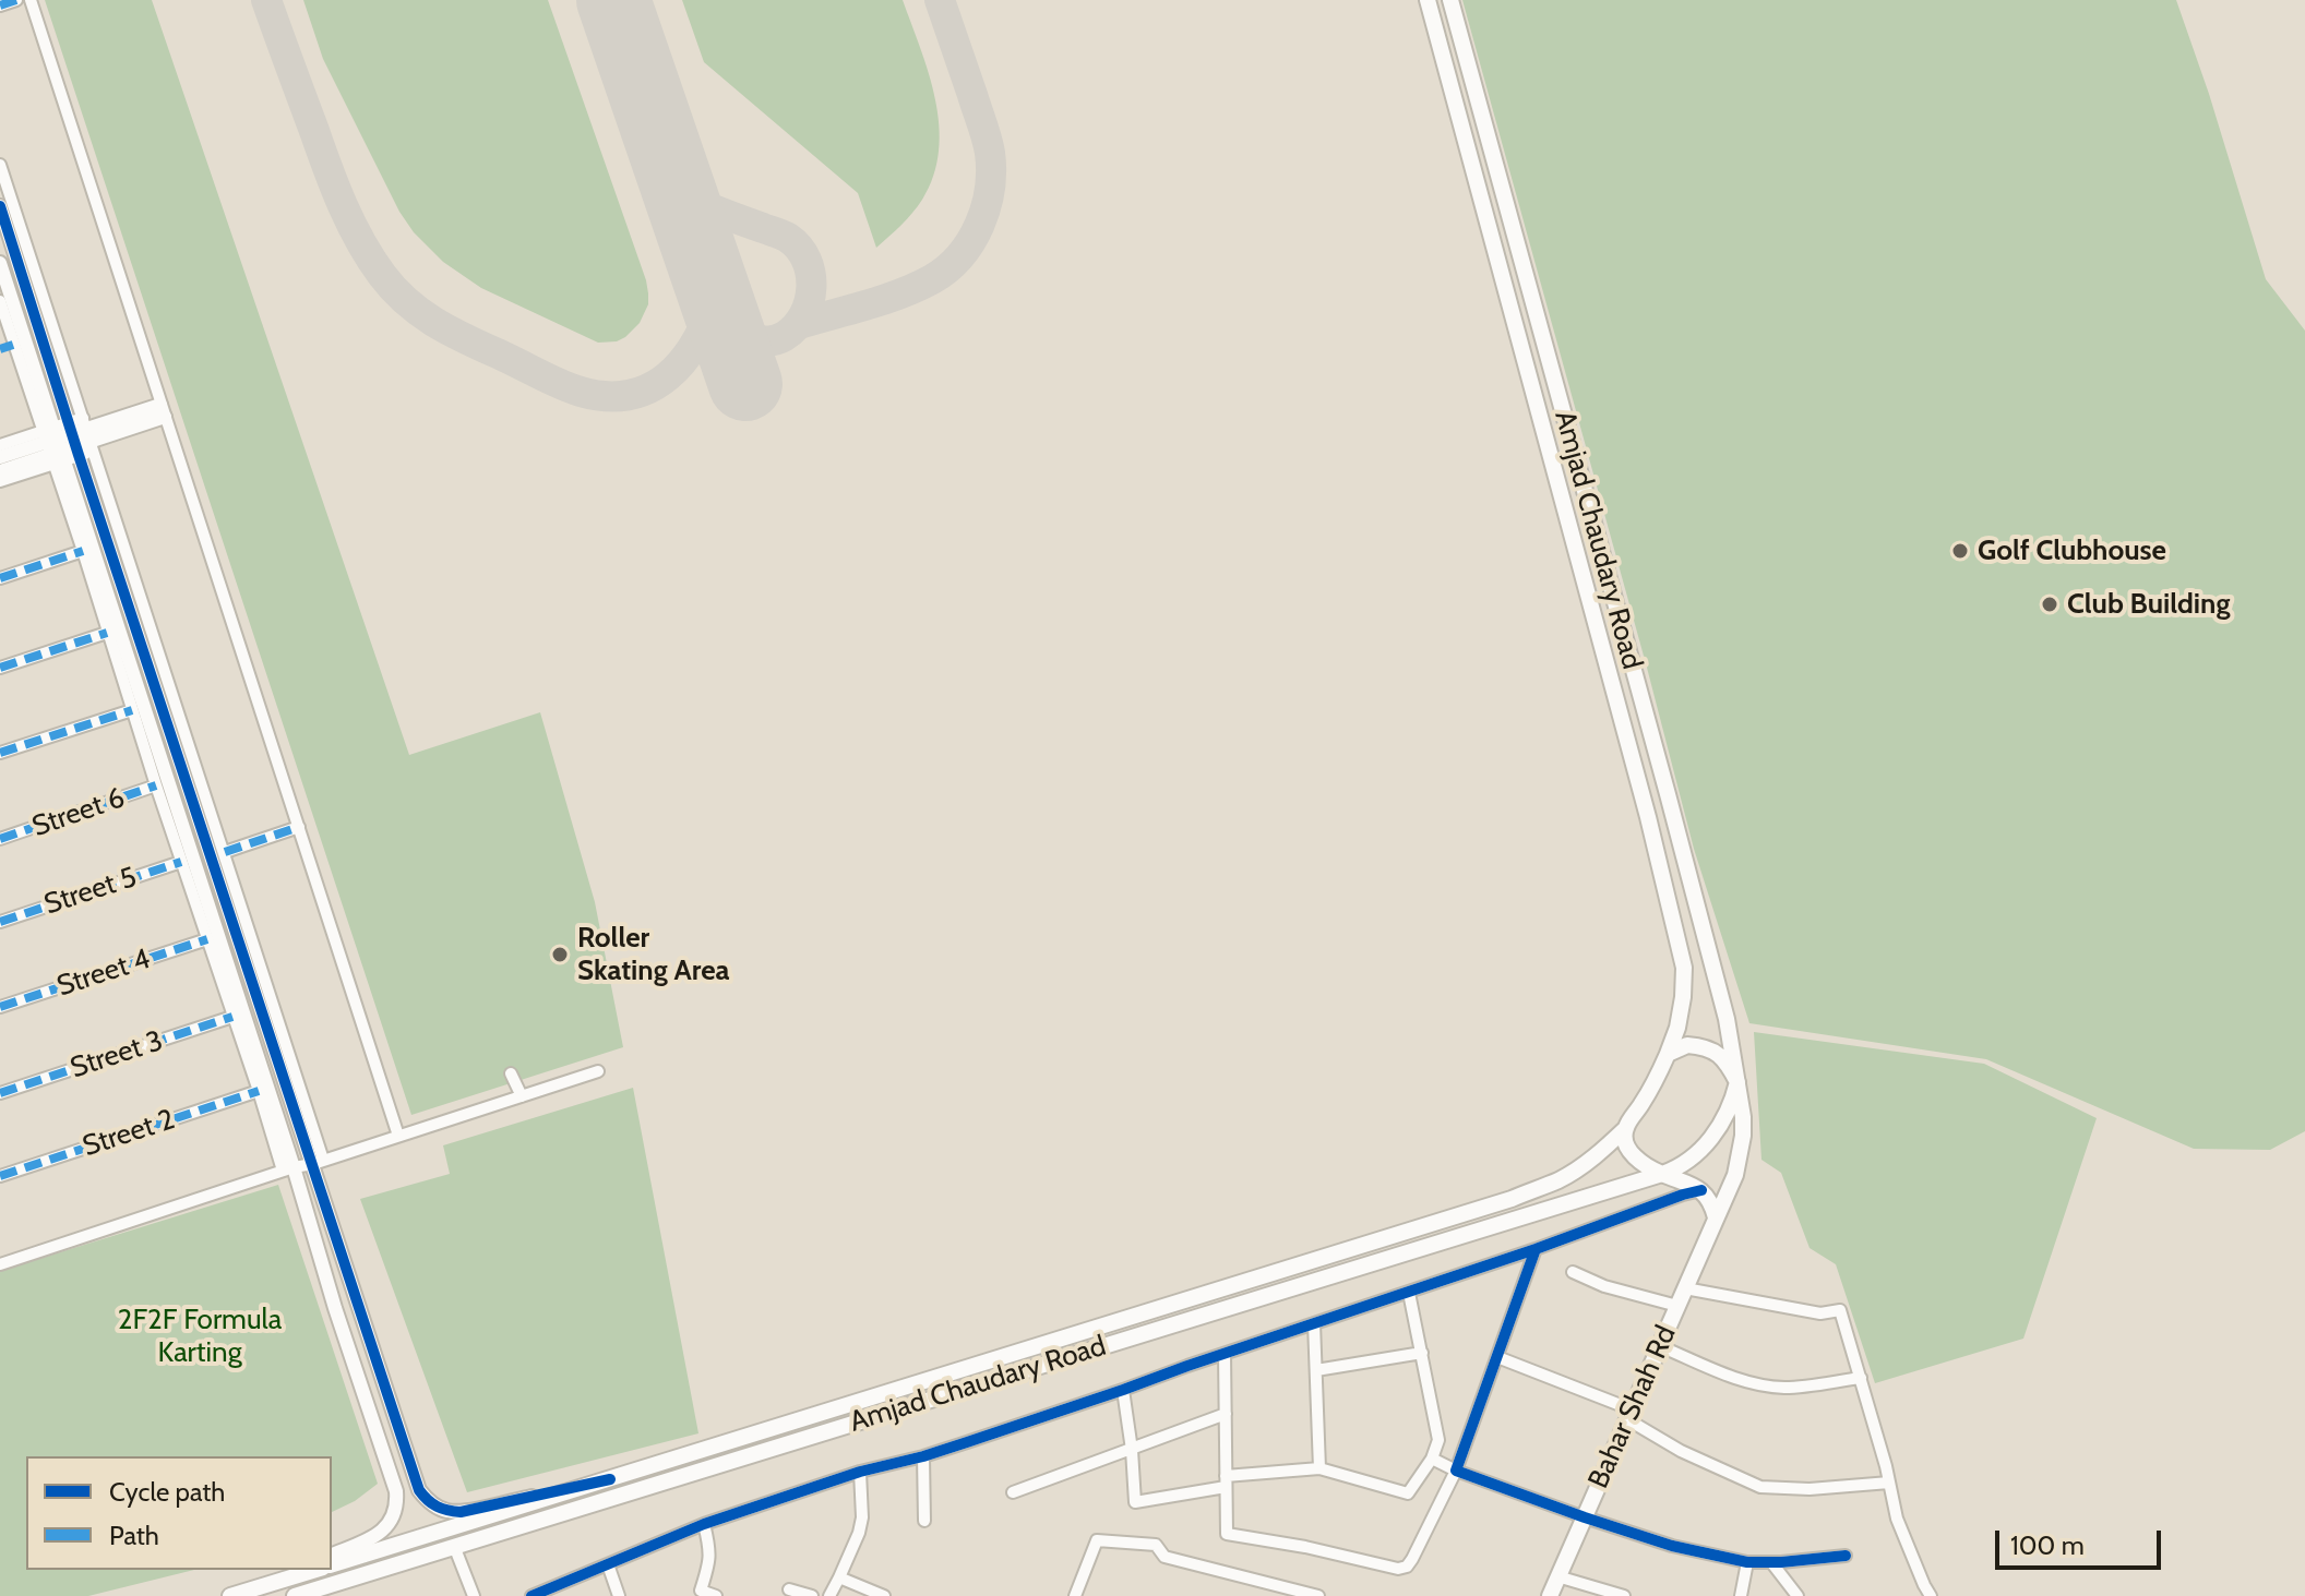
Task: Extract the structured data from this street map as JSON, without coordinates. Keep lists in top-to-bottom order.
{
  "streets": {
    "main road": ["Amjad Chaudary Road", "Bahar Shah Rd"],
    "street": [
      "Street 6",
      "Street 5",
      "Street 4",
      "Street 3",
      "Street 2"
    ]
  },
  "crossings": [
    ["Amjad Chaudary Road", "Bahar Shah Rd"]
  ],
  "parks": ["2F2F Formula Karting"],
  "places": ["Golf Clubhouse", "Club Building", "Roller Skating Area"],
  "legend": ["Cycle path", "Path"],
  "scale_bar": "100 m"
}
